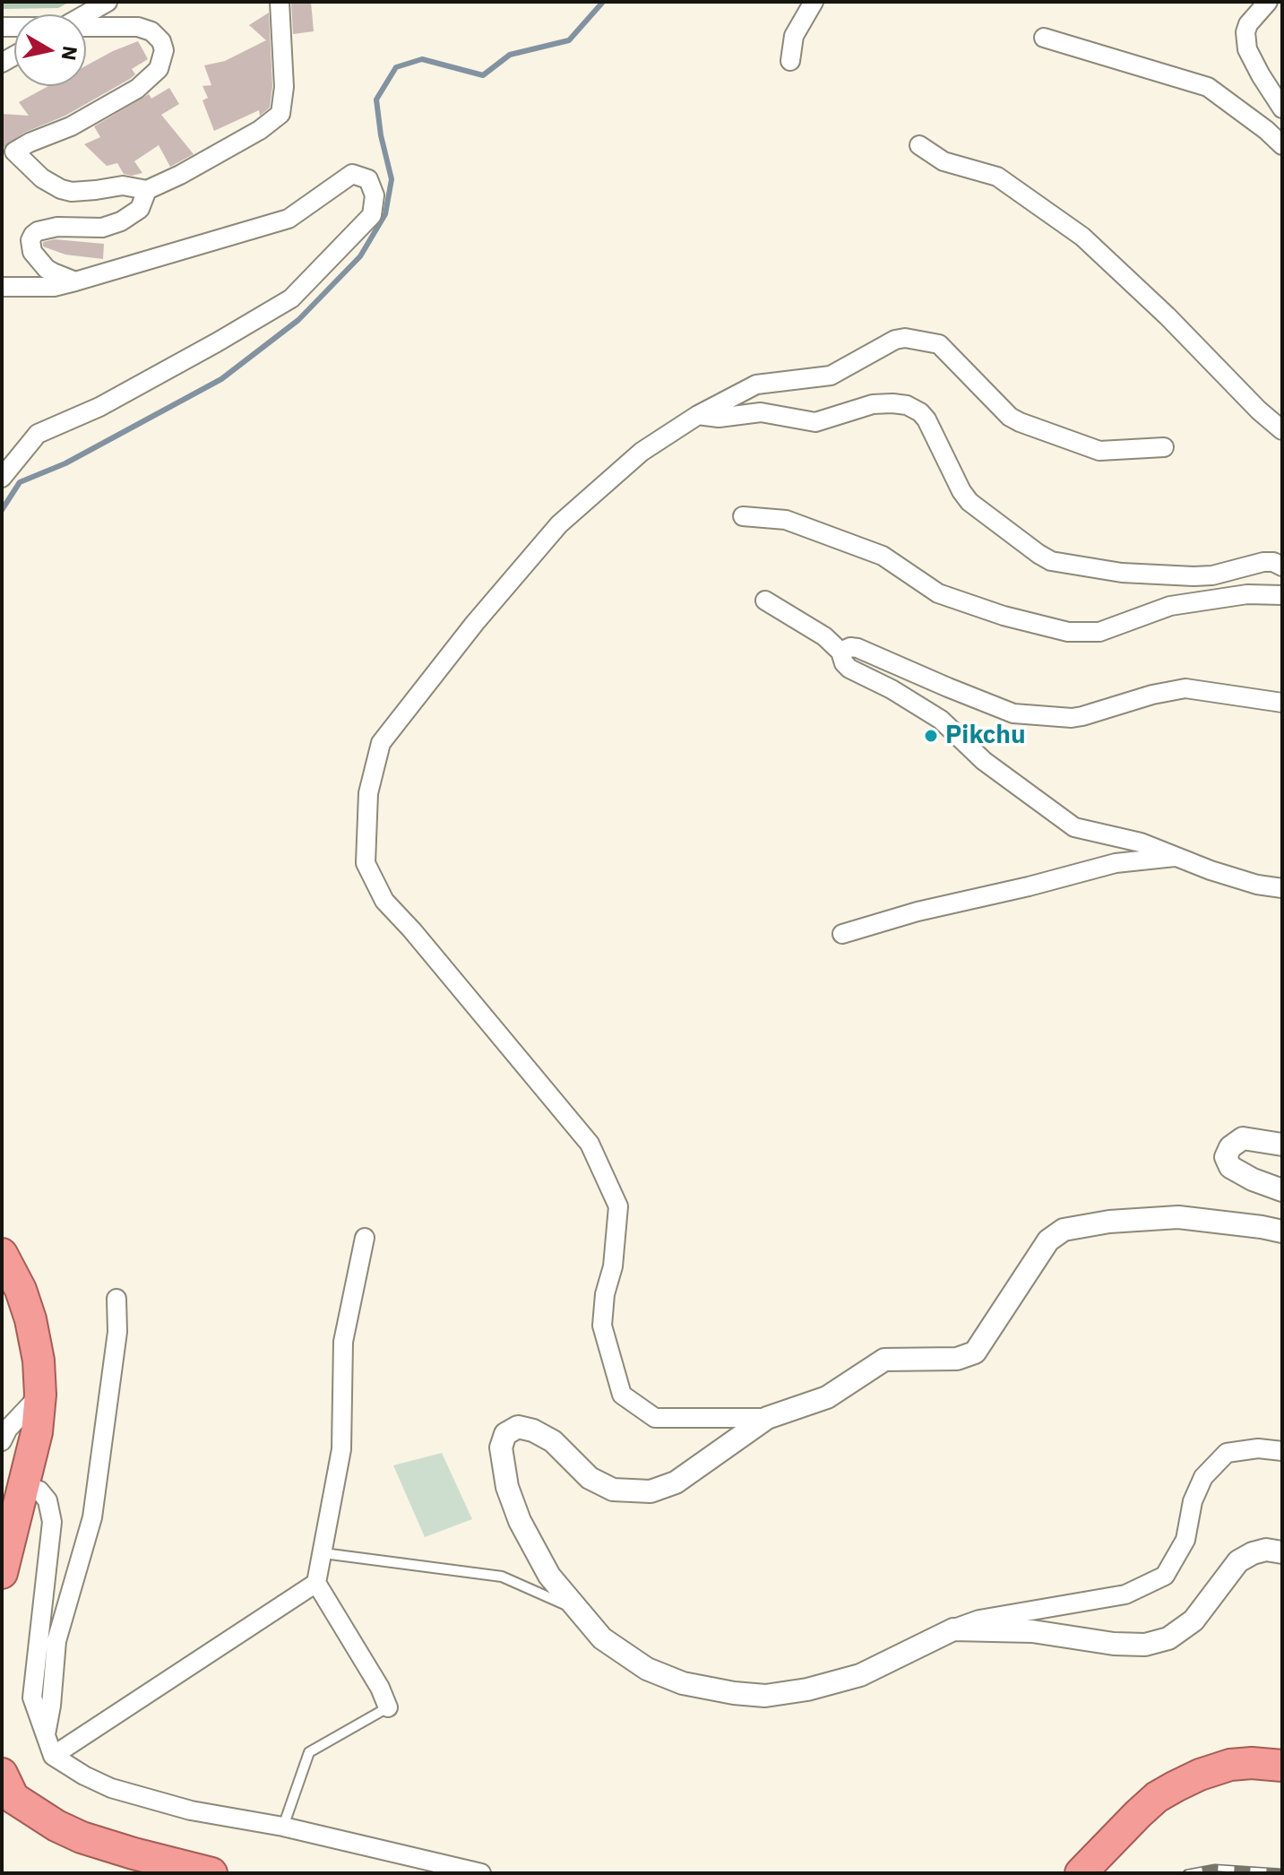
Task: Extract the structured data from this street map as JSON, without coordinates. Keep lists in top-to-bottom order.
{
  "places": ["Pikchu"],
  "north": "right"
}
